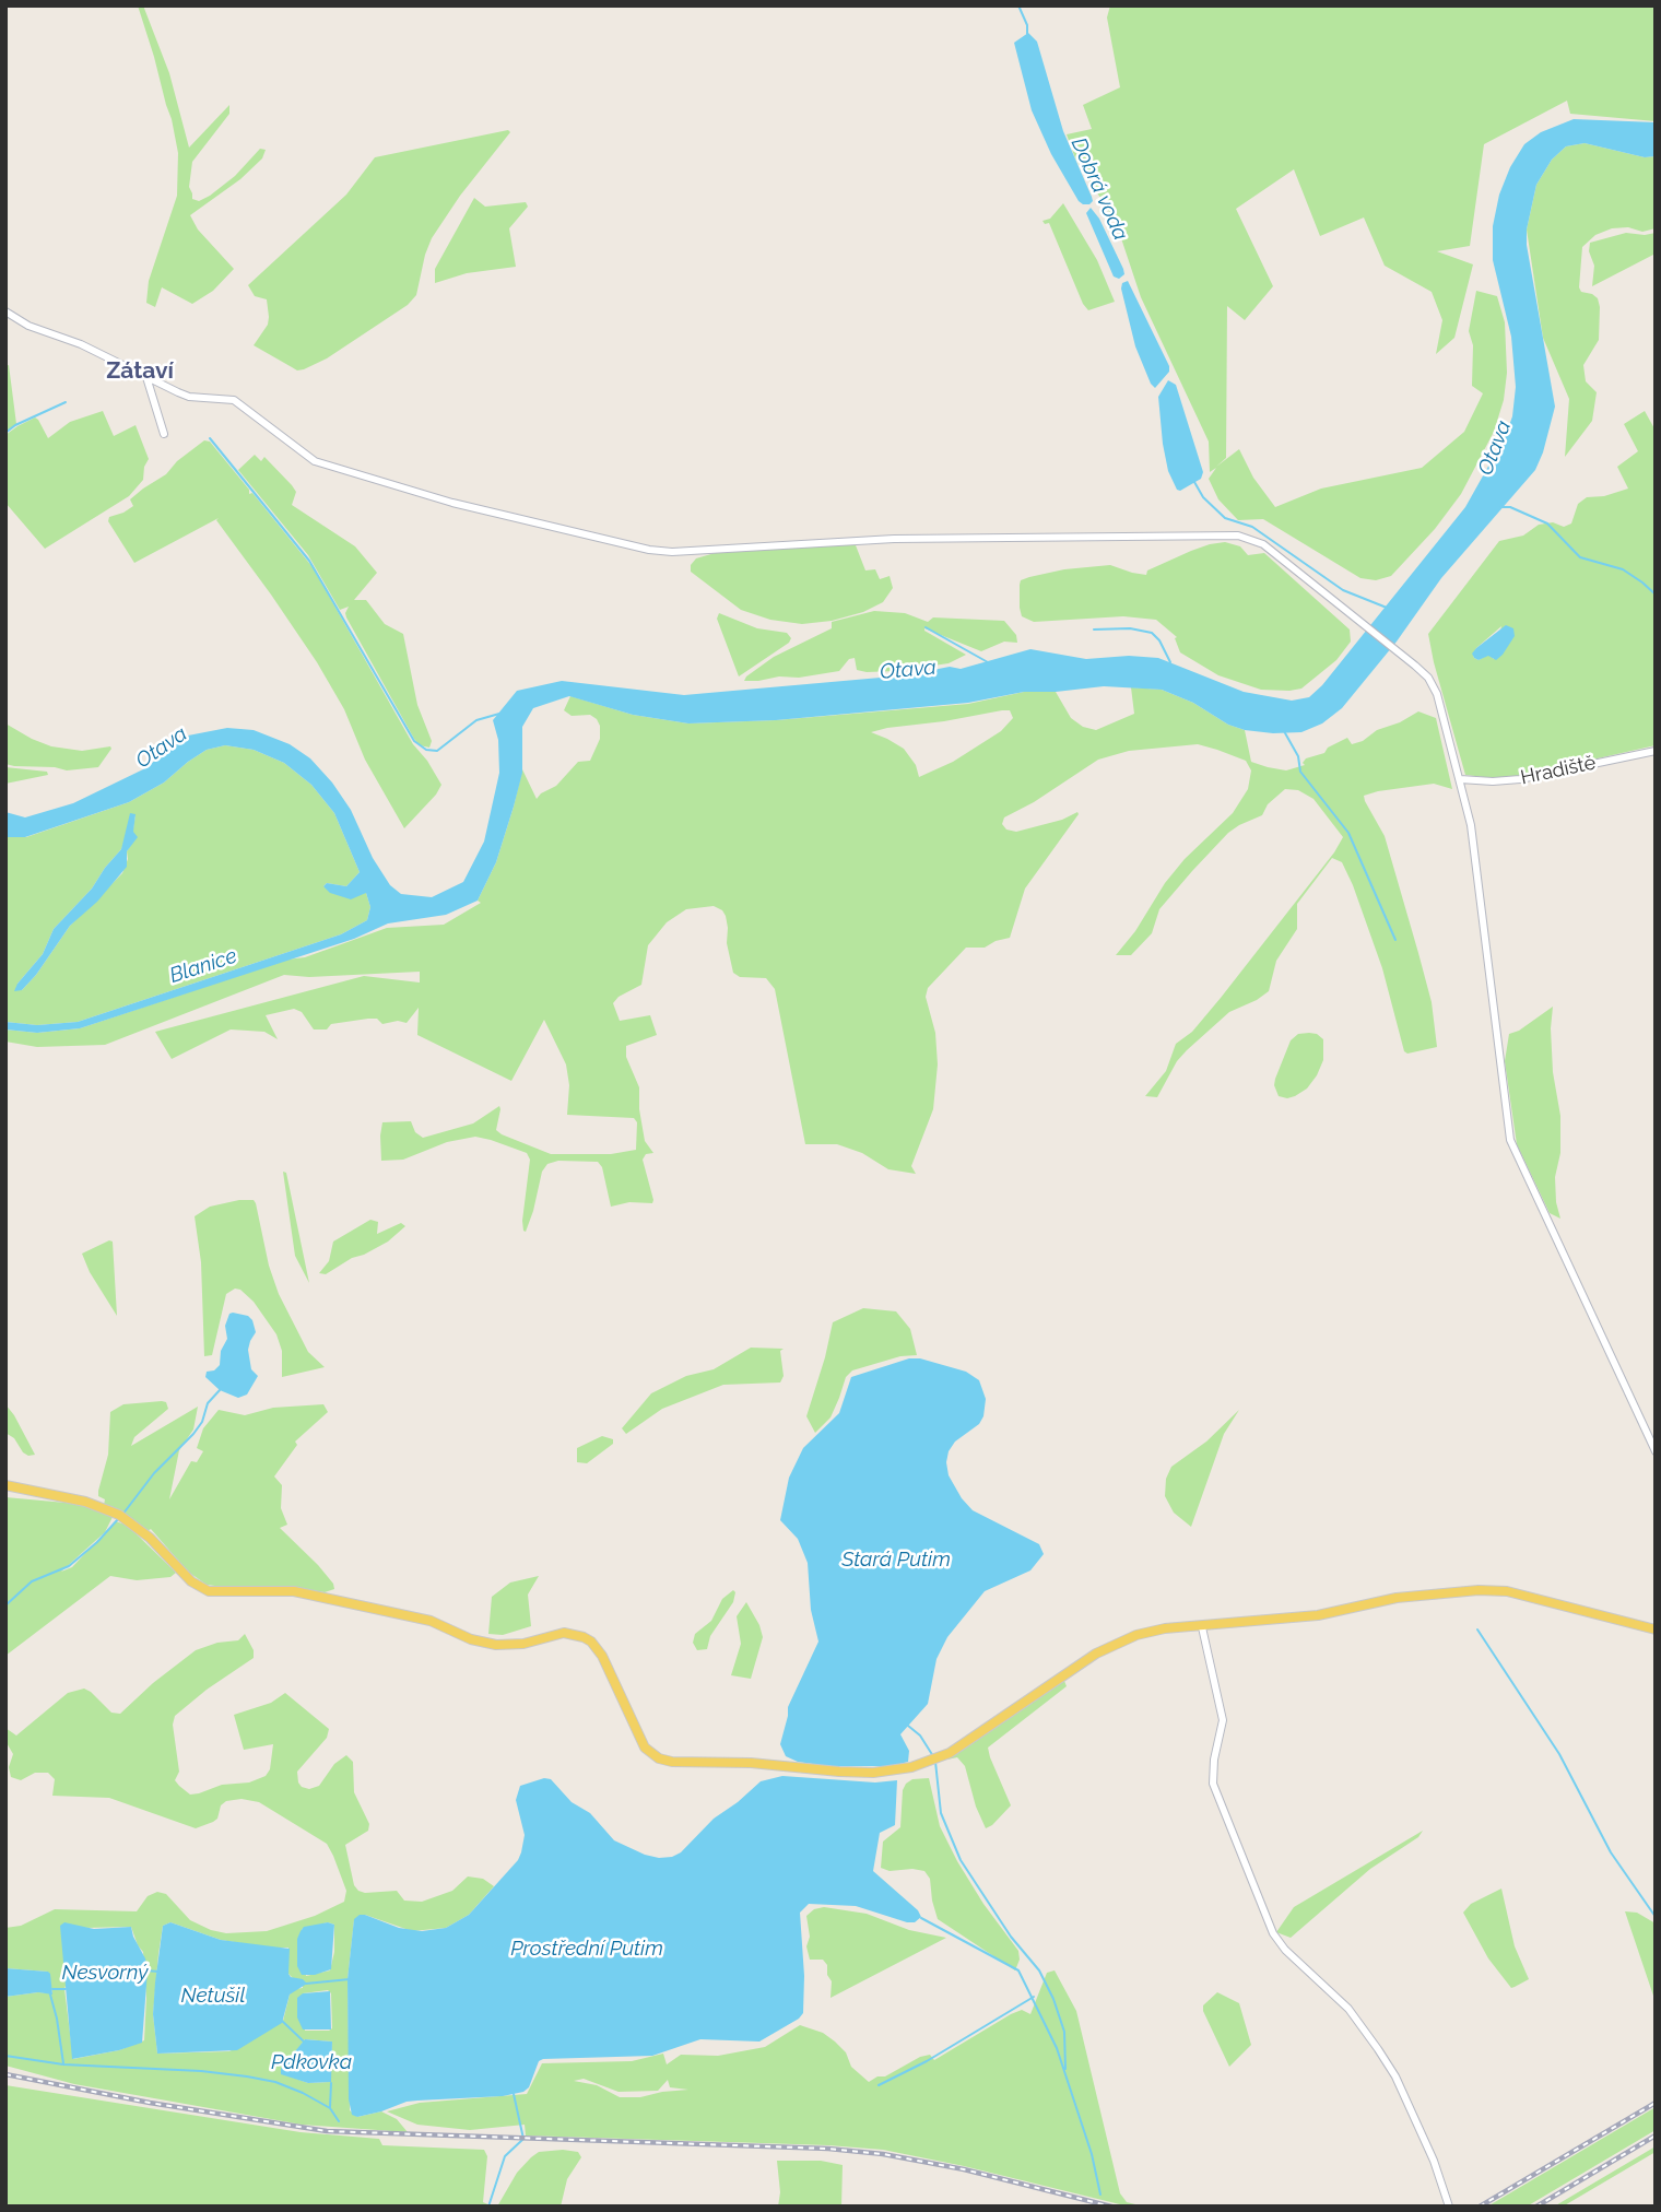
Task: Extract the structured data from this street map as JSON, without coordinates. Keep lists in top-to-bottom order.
{
  "streets": {
    "street": ["Hradiště"]
  },
  "districts": ["Zátaví"],
  "water": [
    "Dobrá voda",
    "Otava",
    "Blanice",
    "Stará Putim",
    "Prostřední Putim",
    "Nesvorný",
    "Netušil",
    "Pdkovka"
  ]
}
